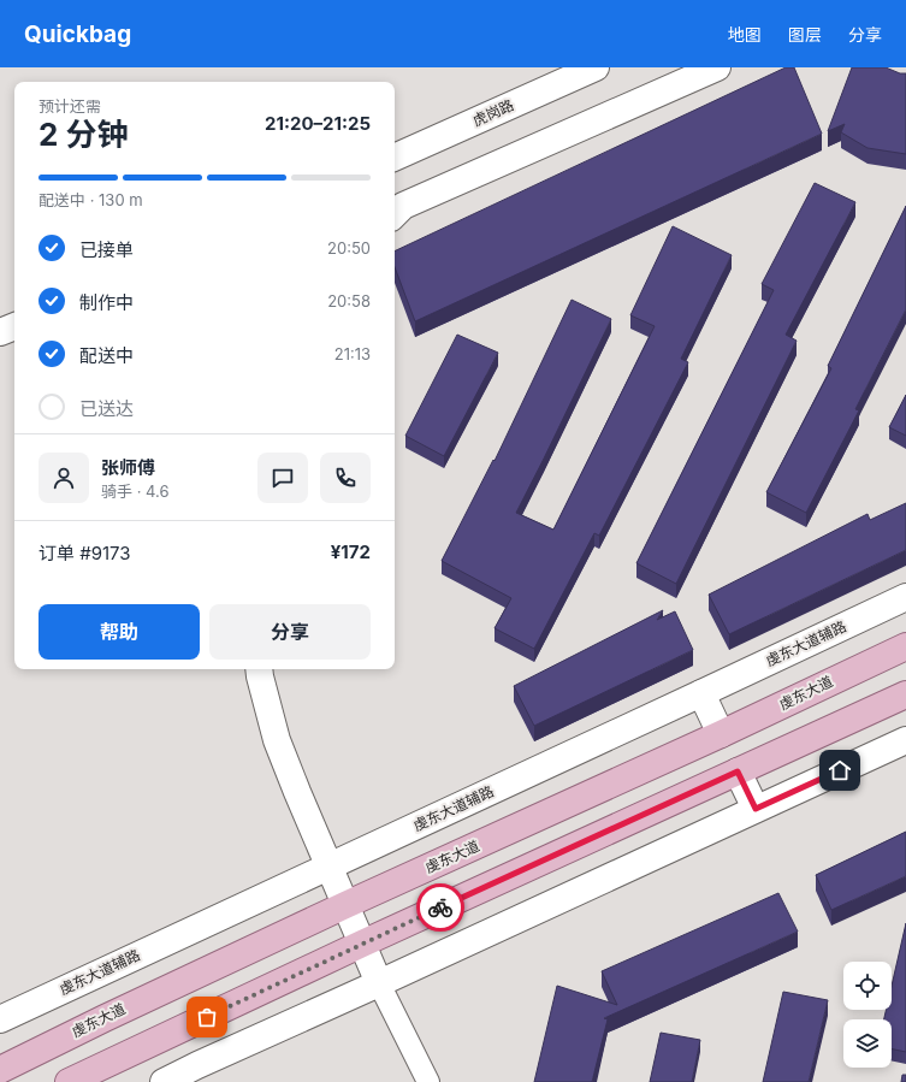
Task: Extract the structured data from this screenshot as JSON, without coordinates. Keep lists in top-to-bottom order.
{
  "streets": {
    "main road": ["虔东大道"],
    "street": ["虎岗路", "虔东大道辅路"]
  },
  "page": {
    "header": "Quickbag",
    "nav": ["地图", "图层", "分享"],
    "heading": ["2 分钟", "预计还需", "21:20–21:25"],
    "panel": [
      "张师傅",
      "骑手 · 4.6",
      "订单 #9173",
      "¥172"
    ],
    "bar": "配送中 · 130 m",
    "list": [
      ["已接单", "20:50"],
      ["制作中", "20:58"],
      ["配送中", "21:13"],
      "已送达"
    ],
    "buttons": ["帮助", "分享"]
  }
}
